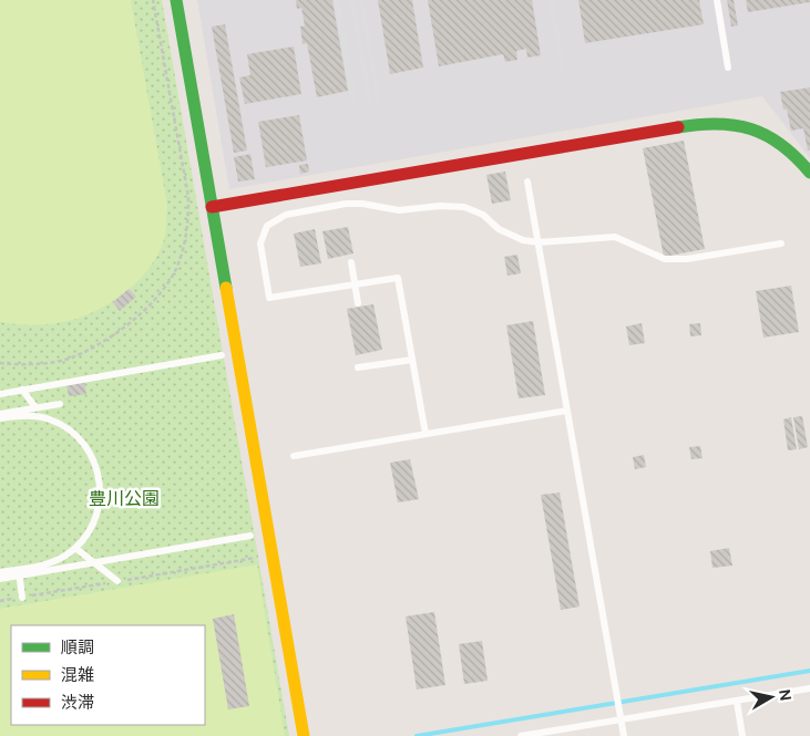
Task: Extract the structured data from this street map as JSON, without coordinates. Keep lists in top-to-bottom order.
{
  "parks": ["豊川公園"],
  "legend": ["順調", "混雑", "渋滞"],
  "north": "right"
}
